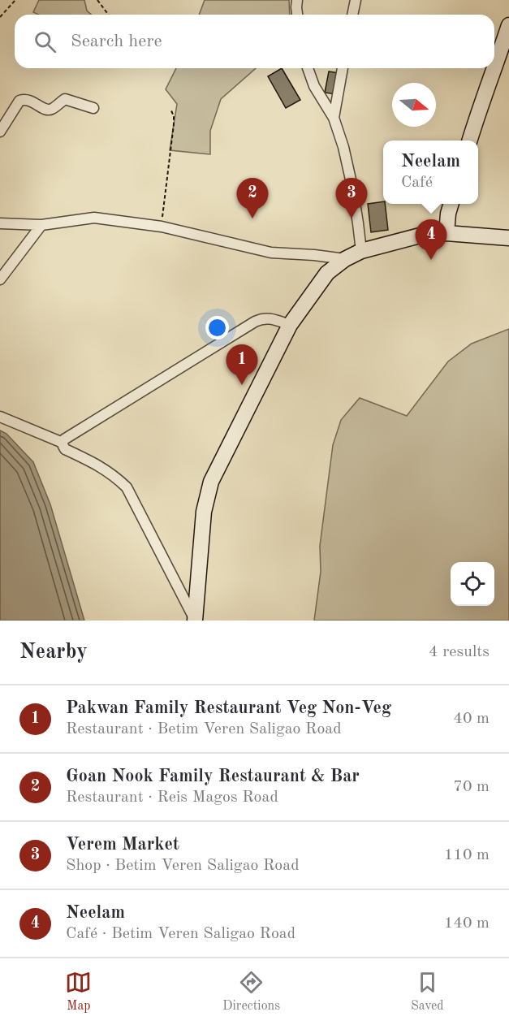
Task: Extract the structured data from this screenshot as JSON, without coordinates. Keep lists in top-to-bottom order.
{
  "north": "right",
  "page": {
    "search": "Search here",
    "popup": ["Neelam", "Café"],
    "pins": [
      "2",
      "3",
      "4",
      "1"
    ],
    "heading": ["Nearby", "4 results"],
    "list": [
      {
        "mark": "1",
        "name": "Pakwan Family Restaurant Veg Non-Veg",
        "note": "Restaurant · Betim Veren Saligao Road",
        "value": "40 m"
      },
      {
        "mark": "2",
        "name": "Goan Nook Family Restaurant & Bar",
        "note": "Restaurant · Reis Magos Road",
        "value": "70 m"
      },
      {
        "mark": "3",
        "name": "Verem Market",
        "note": "Shop · Betim Veren Saligao Road",
        "value": "110 m"
      },
      {
        "mark": "4",
        "name": "Neelam",
        "note": "Café · Betim Veren Saligao Road",
        "value": "140 m"
      }
    ],
    "nav": ["Map", "Directions", "Saved"]
  }
}
